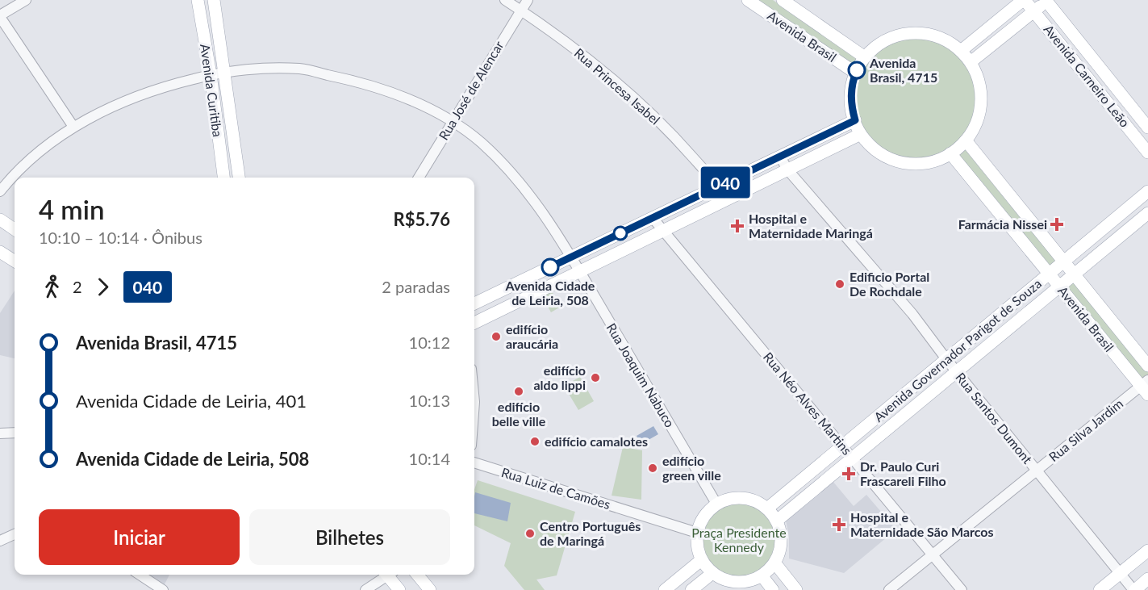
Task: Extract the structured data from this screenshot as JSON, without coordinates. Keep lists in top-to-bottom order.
{
  "streets": {
    "main road": [
      "Avenida Brasil",
      "Avenida Carneiro Leão",
      "Avenida Curitiba",
      "Avenida Governador Parigot de Souza"
    ],
    "street": [
      "Rua Princesa Isabel",
      "Rua José de Alencar",
      "Rua Joaquim Nabuco",
      "Rua Néo Alves Martins",
      "Rua Santos Dumont",
      "Rua Silva Jardim",
      "Rua Luiz de Camões"
    ]
  },
  "crossings": [
    ["Avenida Brasil", "Avenida Governador Parigot de Souza"],
    ["Avenida Brasil", "Rua Silva Jardim"],
    ["Rua Princesa Isabel", "Rua José de Alencar"],
    ["Avenida Curitiba", "Rua Joaquim Nabuco"],
    ["Rua José de Alencar", "Rua Joaquim Nabuco"],
    ["Avenida Governador Parigot de Souza", "Rua Joaquim Nabuco"],
    ["Avenida Governador Parigot de Souza", "Rua Néo Alves Martins"],
    ["Avenida Governador Parigot de Souza", "Rua Santos Dumont"],
    ["Avenida Governador Parigot de Souza", "Rua Luiz de Camões"],
    ["Rua Joaquim Nabuco", "Rua Luiz de Camões"],
    ["Rua Néo Alves Martins", "Rua Silva Jardim"],
    ["Rua Santos Dumont", "Rua Silva Jardim"]
  ],
  "parks": ["Praça Presidente Kennedy"],
  "places": {
    "other": [
      "Avenida Brasil, 4715",
      "Avenida Cidade de Leiria, 508",
      "Edificio Portal De Rochdale",
      "edifício araucária",
      "edifício aldo lippi",
      "edifício belle ville",
      "edifício camalotes",
      "edifício green ville",
      "Centro Português de Maringá"
    ],
    "health": [
      "Farmácia Nissei",
      "Hospital e Maternidade Maringá",
      "Dr. Paulo Curi Frascareli Filho",
      "Hospital e Maternidade São Marcos"
    ]
  },
  "lines": ["bus line 040"],
  "page": {
    "on_map": "040",
    "heading": ["4 min", "10:10 – 10:14 · Ônibus", "R$5.76"],
    "legs": ["2", "040", "2 paradas"],
    "list": [
      {
        "name": "Avenida Brasil, 4715",
        "value": "10:12"
      },
      {
        "name": "Avenida Cidade de Leiria, 401",
        "value": "10:13"
      },
      {
        "name": "Avenida Cidade de Leiria, 508",
        "value": "10:14"
      }
    ],
    "buttons": ["Iniciar", "Bilhetes"]
  }
}
